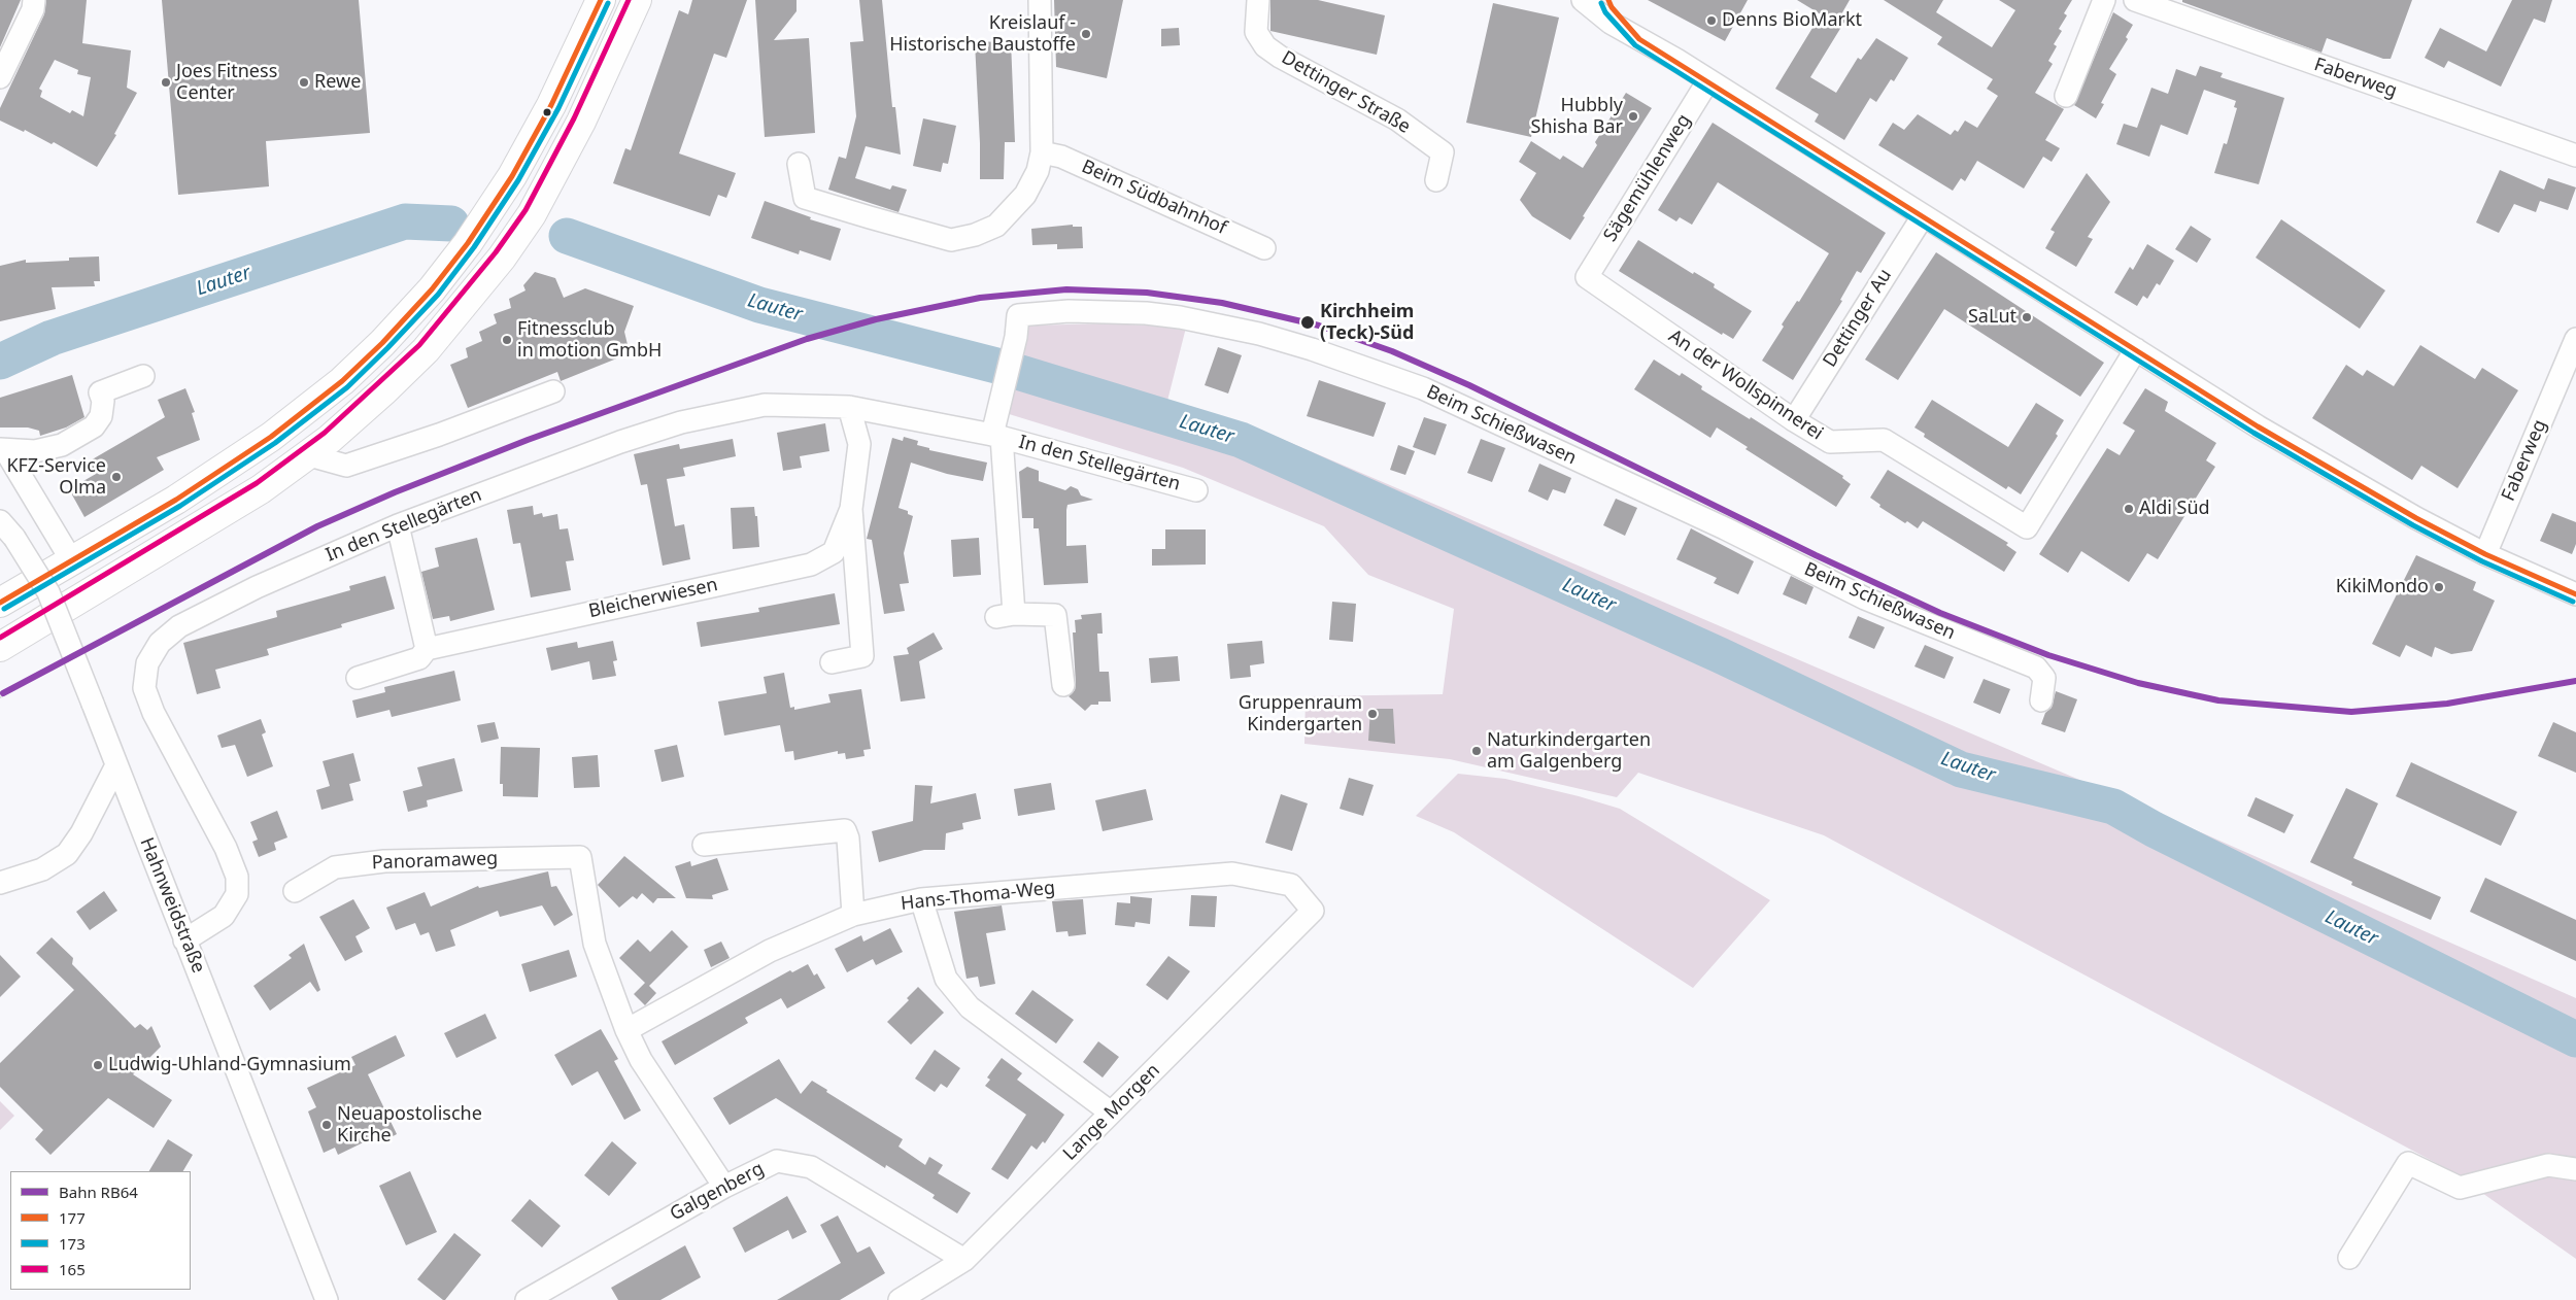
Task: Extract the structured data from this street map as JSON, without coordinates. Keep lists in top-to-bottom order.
{
  "streets": {
    "street": [
      "Faberweg",
      "Dettinger Straße",
      "Sägemühlenweg",
      "Beim Südbahnhof",
      "Dettinger Au",
      "An der Wollspinnerei",
      "Beim Schießwasen",
      "In den Stellegärten",
      "Bleicherwiesen",
      "Panoramaweg",
      "Hans-Thoma-Weg",
      "Hahnweidstraße",
      "Lange Morgen",
      "Galgenberg"
    ]
  },
  "crossings": [
    ["Sägemühlenweg", "An der Wollspinnerei"],
    ["Dettinger Au", "An der Wollspinnerei"],
    ["Beim Schießwasen", "In den Stellegärten"],
    ["In den Stellegärten", "Bleicherwiesen"],
    ["In den Stellegärten", "Hahnweidstraße"],
    ["Panoramaweg", "Hans-Thoma-Weg"],
    ["Hans-Thoma-Weg", "Lange Morgen"],
    ["Lange Morgen", "Galgenberg"]
  ],
  "water": ["Lauter"],
  "places": [
    "Denns BioMarkt",
    "Kreislauf - Historische Baustoffe",
    "Joes Fitness Center",
    "Rewe",
    "Hubbly Shisha Bar",
    "SaLut",
    "Kirchheim (Teck)-Süd",
    "Fitnessclub in motion GmbH",
    "KFZ-Service Olma",
    "Aldi Süd",
    "KikiMondo",
    "Gruppenraum Kindergarten",
    "Naturkindergarten am Galgenberg",
    "Ludwig-Uhland-Gymnasium",
    "Neuapostolische Kirche"
  ],
  "lines": [
    "transit line 177",
    "transit line 165",
    "transit line 173",
    "rail line RB64"
  ],
  "legend": [
    "Bahn RB64",
    "177",
    "173",
    "165"
  ]
}
